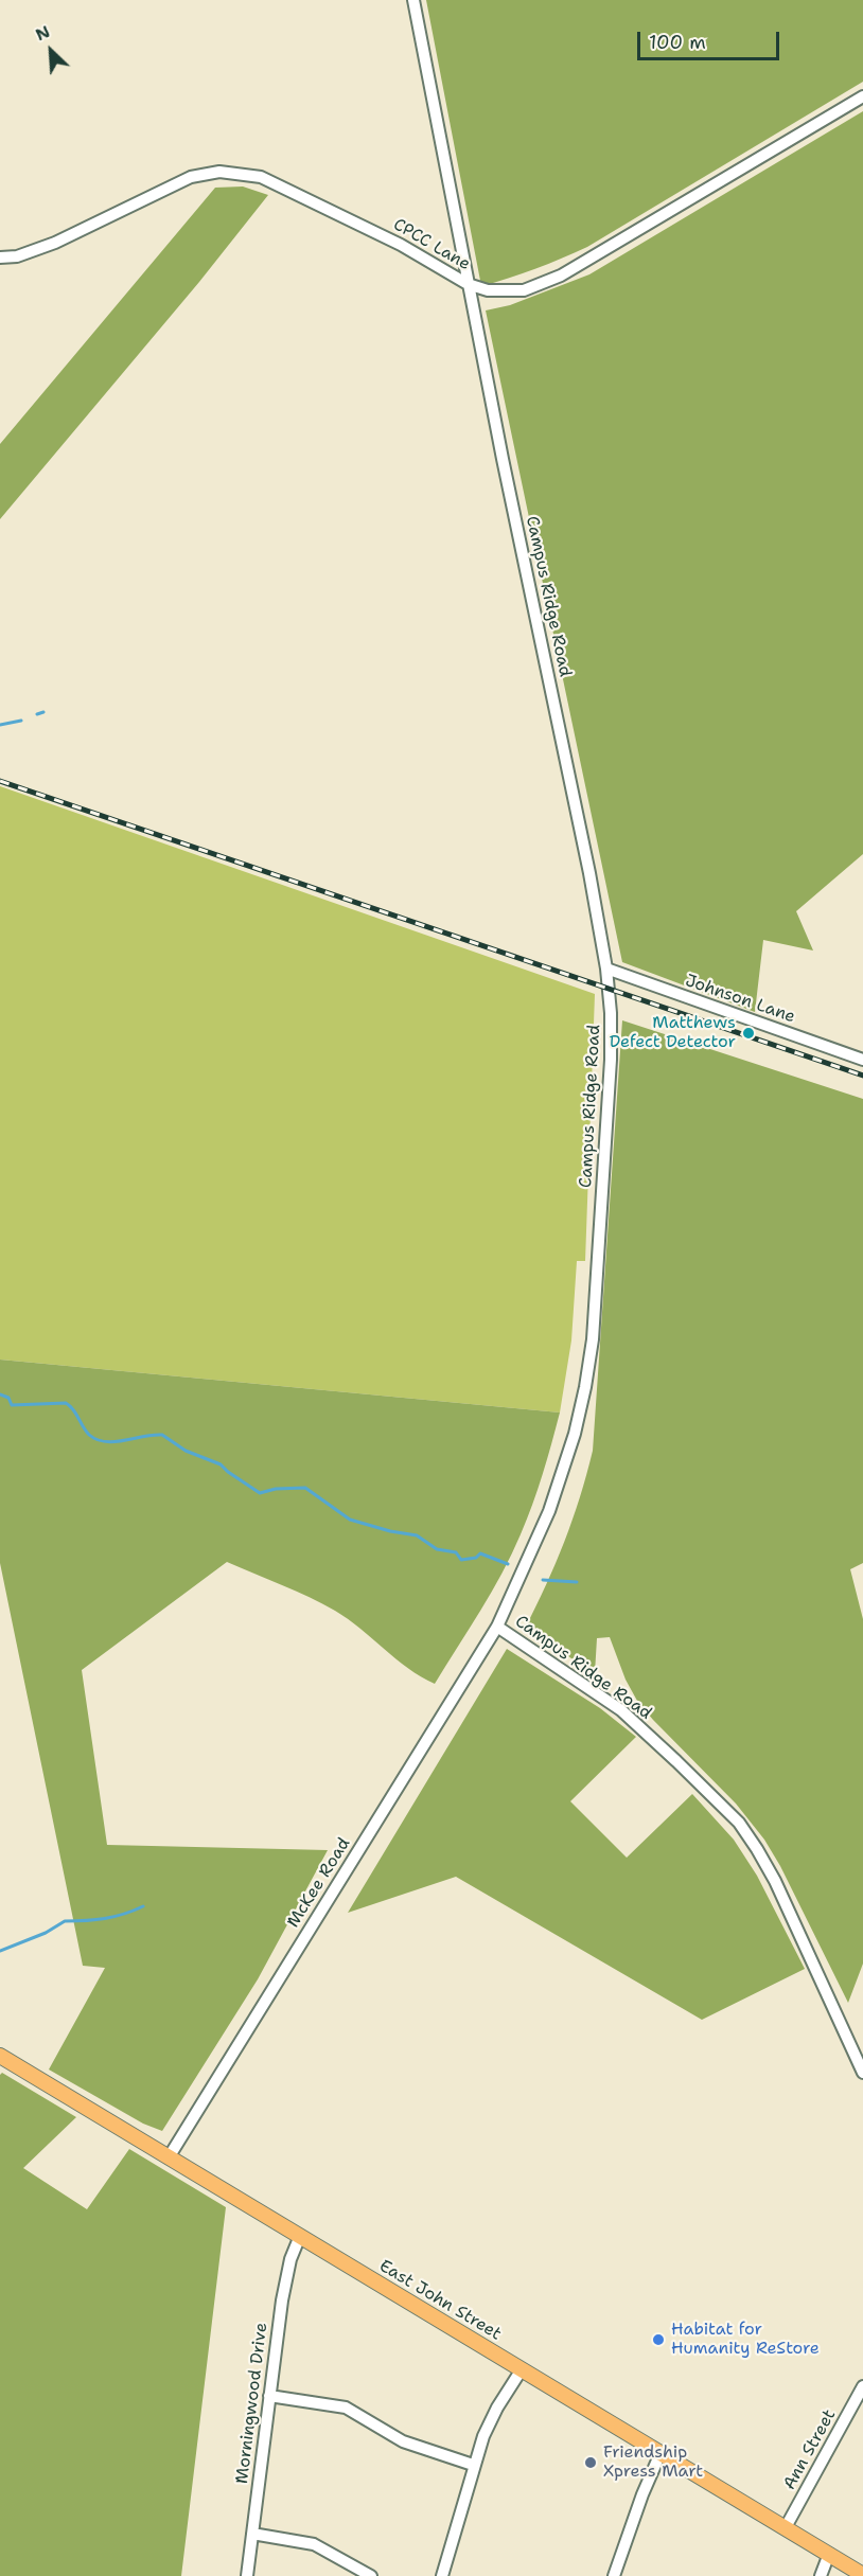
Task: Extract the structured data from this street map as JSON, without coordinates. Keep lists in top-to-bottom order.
{
  "streets": {
    "main road": ["East John Street"],
    "street": [
      "CPCC Lane",
      "Campus Ridge Road",
      "Johnson Lane",
      "McKee Road",
      "Morningwood Drive",
      "Ann Street"
    ]
  },
  "crossings": [
    ["CPCC Lane", "Campus Ridge Road"],
    ["Campus Ridge Road", "Johnson Lane"],
    ["Campus Ridge Road", "McKee Road"],
    ["McKee Road", "East John Street"],
    ["East John Street", "Morningwood Drive"],
    ["East John Street", "Ann Street"]
  ],
  "places": ["Matthews Defect Detector", "Habitat for Humanity ReStore", "Friendship Xpress Mart"],
  "scale_bar": "100 m",
  "north": "top left"
}
